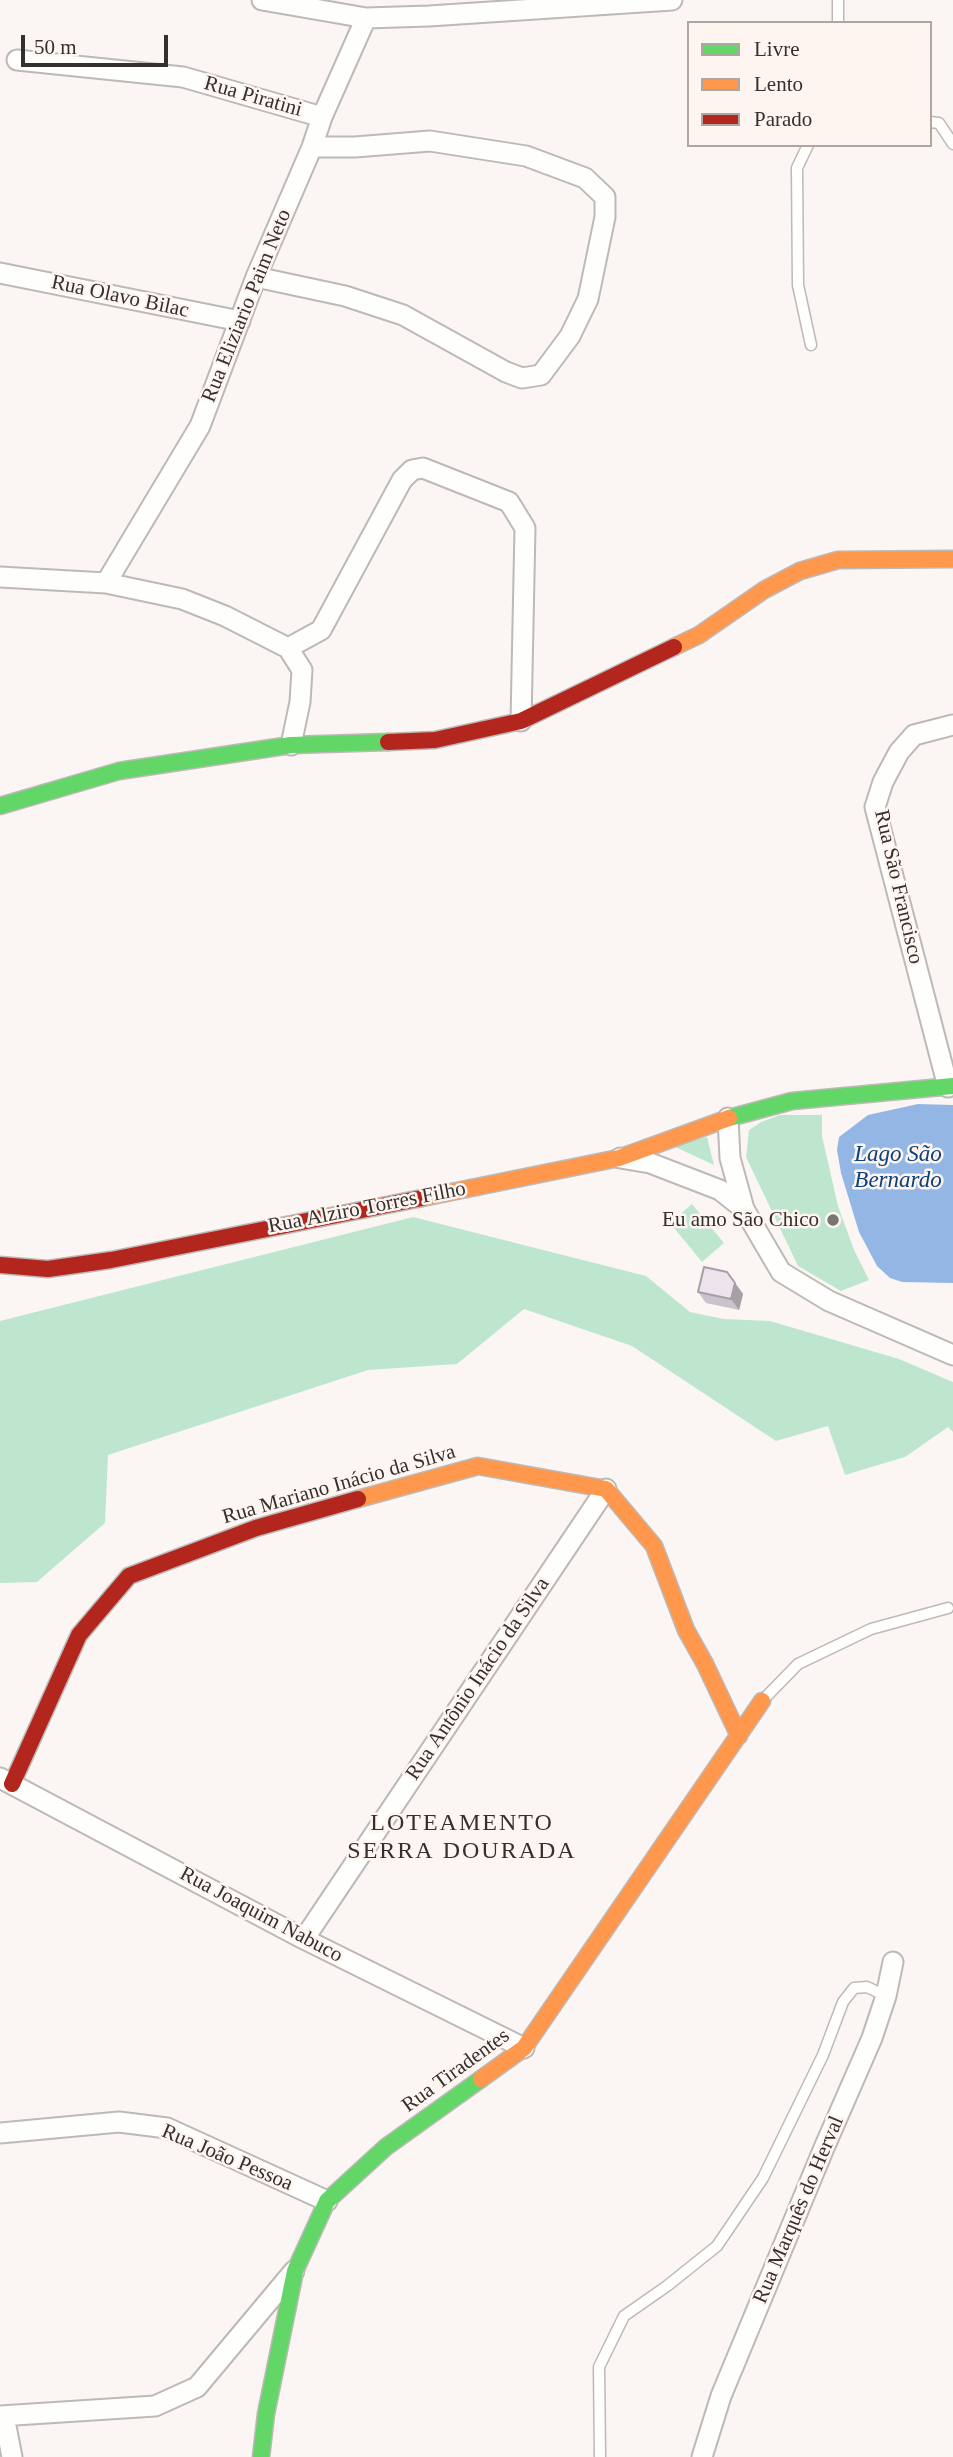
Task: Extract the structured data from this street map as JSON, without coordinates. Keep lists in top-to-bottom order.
{
  "streets": {
    "street": [
      "Rua Piratini",
      "Rua Olavo Bilac",
      "Rua Eliziario Paim Neto",
      "Rua São Francisco",
      "Rua Alziro Torres Filho",
      "Rua Mariano Inácio da Silva",
      "Rua Antônio Inácio da Silva",
      "Rua Joaquim Nabuco",
      "Rua Tiradentes",
      "Rua João Pessoa",
      "Rua Marquês do Herval"
    ]
  },
  "crossings": [
    ["Rua Piratini", "Rua Eliziario Paim Neto"],
    ["Rua Olavo Bilac", "Rua Eliziario Paim Neto"],
    ["Rua São Francisco", "Rua Alziro Torres Filho"],
    ["Rua Mariano Inácio da Silva", "Rua Antônio Inácio da Silva"],
    ["Rua Mariano Inácio da Silva", "Rua Joaquim Nabuco"],
    ["Rua Antônio Inácio da Silva", "Rua Joaquim Nabuco"],
    ["Rua Joaquim Nabuco", "Rua Tiradentes"],
    ["Rua Tiradentes", "Rua João Pessoa"]
  ],
  "districts": ["LOTEAMENTO SERRA DOURADA"],
  "water": ["Lago São Bernardo"],
  "places": ["Eu amo São Chico"],
  "legend": ["Livre", "Lento", "Parado"],
  "scale_bar": "50 m"
}
